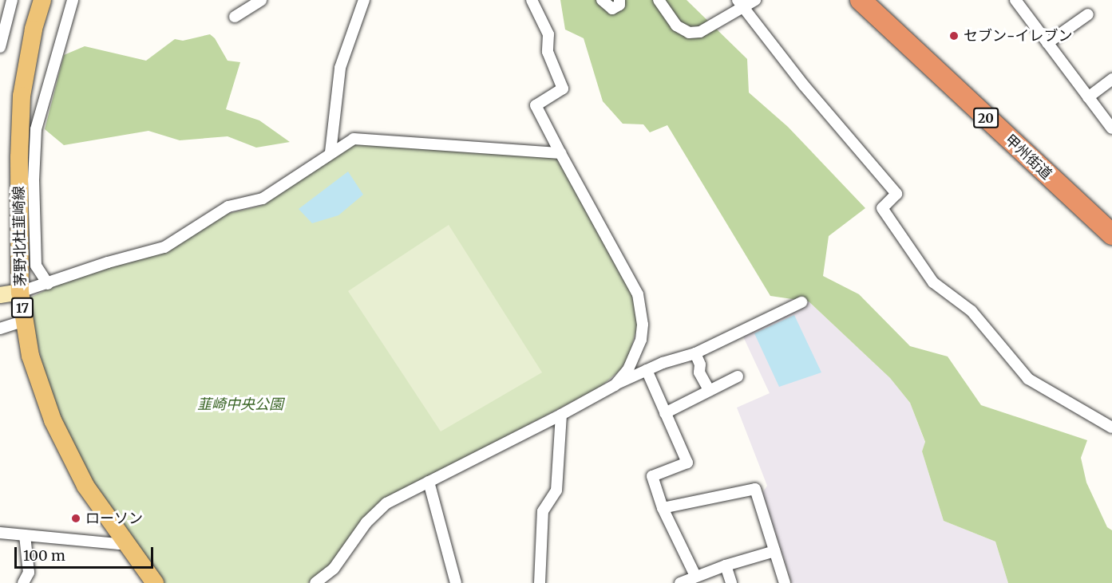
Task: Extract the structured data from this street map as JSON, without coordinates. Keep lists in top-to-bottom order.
{
  "streets": {
    "highway": ["20", "甲州街道"],
    "main road": ["茅野北杜韮崎線", "17"]
  },
  "parks": ["韮崎中央公園"],
  "places": ["セブン-イレブン", "ローソン"],
  "scale_bar": "100 m"
}
